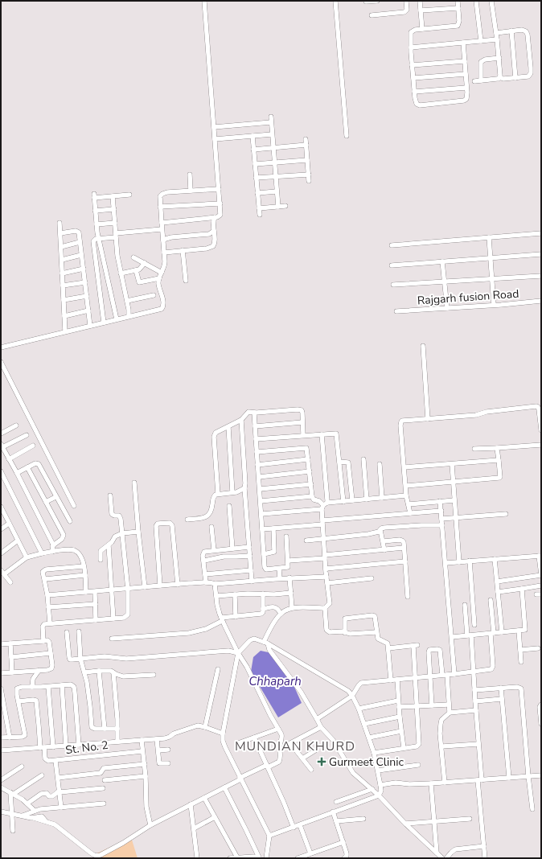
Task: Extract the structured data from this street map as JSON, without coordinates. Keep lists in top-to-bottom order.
{
  "streets": {
    "street": ["Rajgarh fusion Road", "St. No. 2"]
  },
  "districts": ["MUNDIAN KHURD"],
  "water": ["Chhaparh"],
  "places": {
    "health": ["Gurmeet Clinic"]
  }
}
